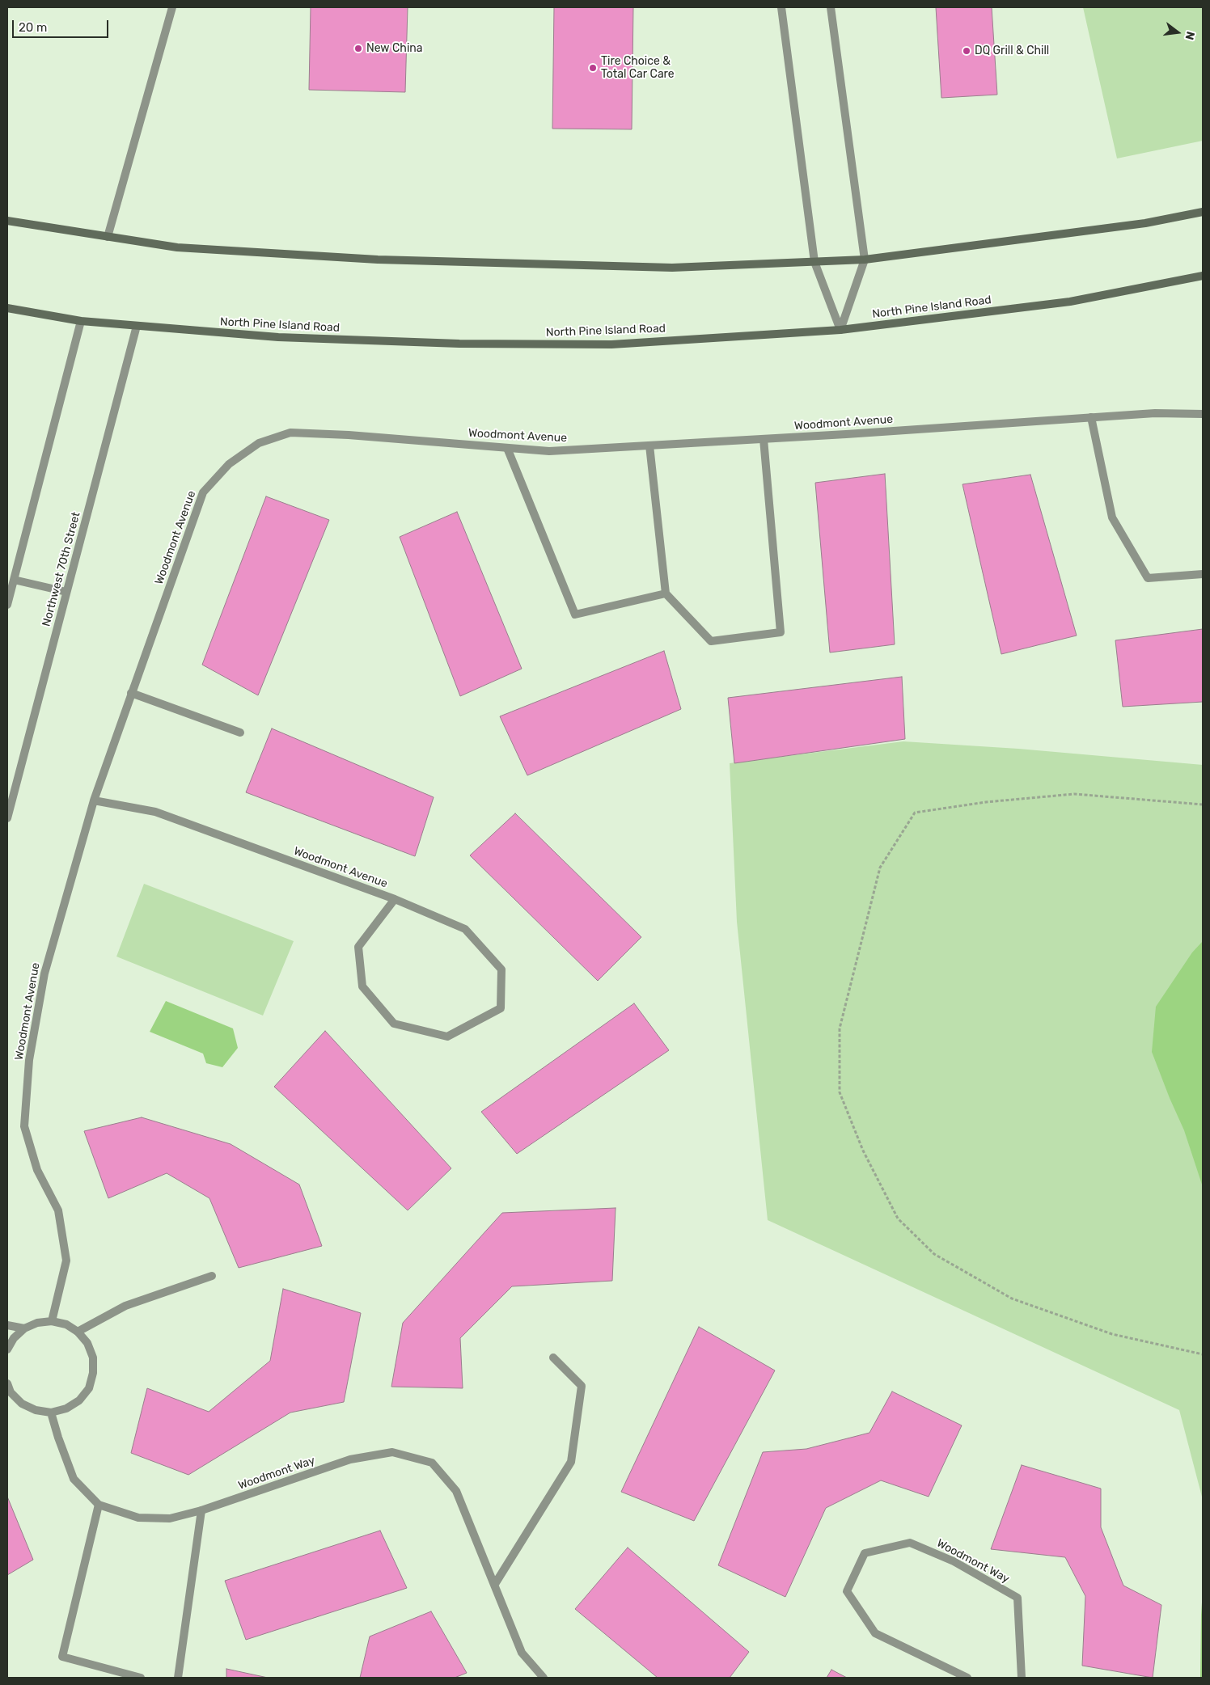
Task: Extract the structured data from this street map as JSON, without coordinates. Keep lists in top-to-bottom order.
{
  "streets": {
    "main road": ["North Pine Island Road"],
    "street": ["Woodmont Avenue", "Northwest 70th Street", "Woodmont Way"]
  },
  "crossings": [
    ["North Pine Island Road", "Northwest 70th Street"]
  ],
  "places": ["New China", "DQ Grill & Chill", "Tire Choice & Total Car Care"],
  "scale_bar": "20 m",
  "north": "right"
}
